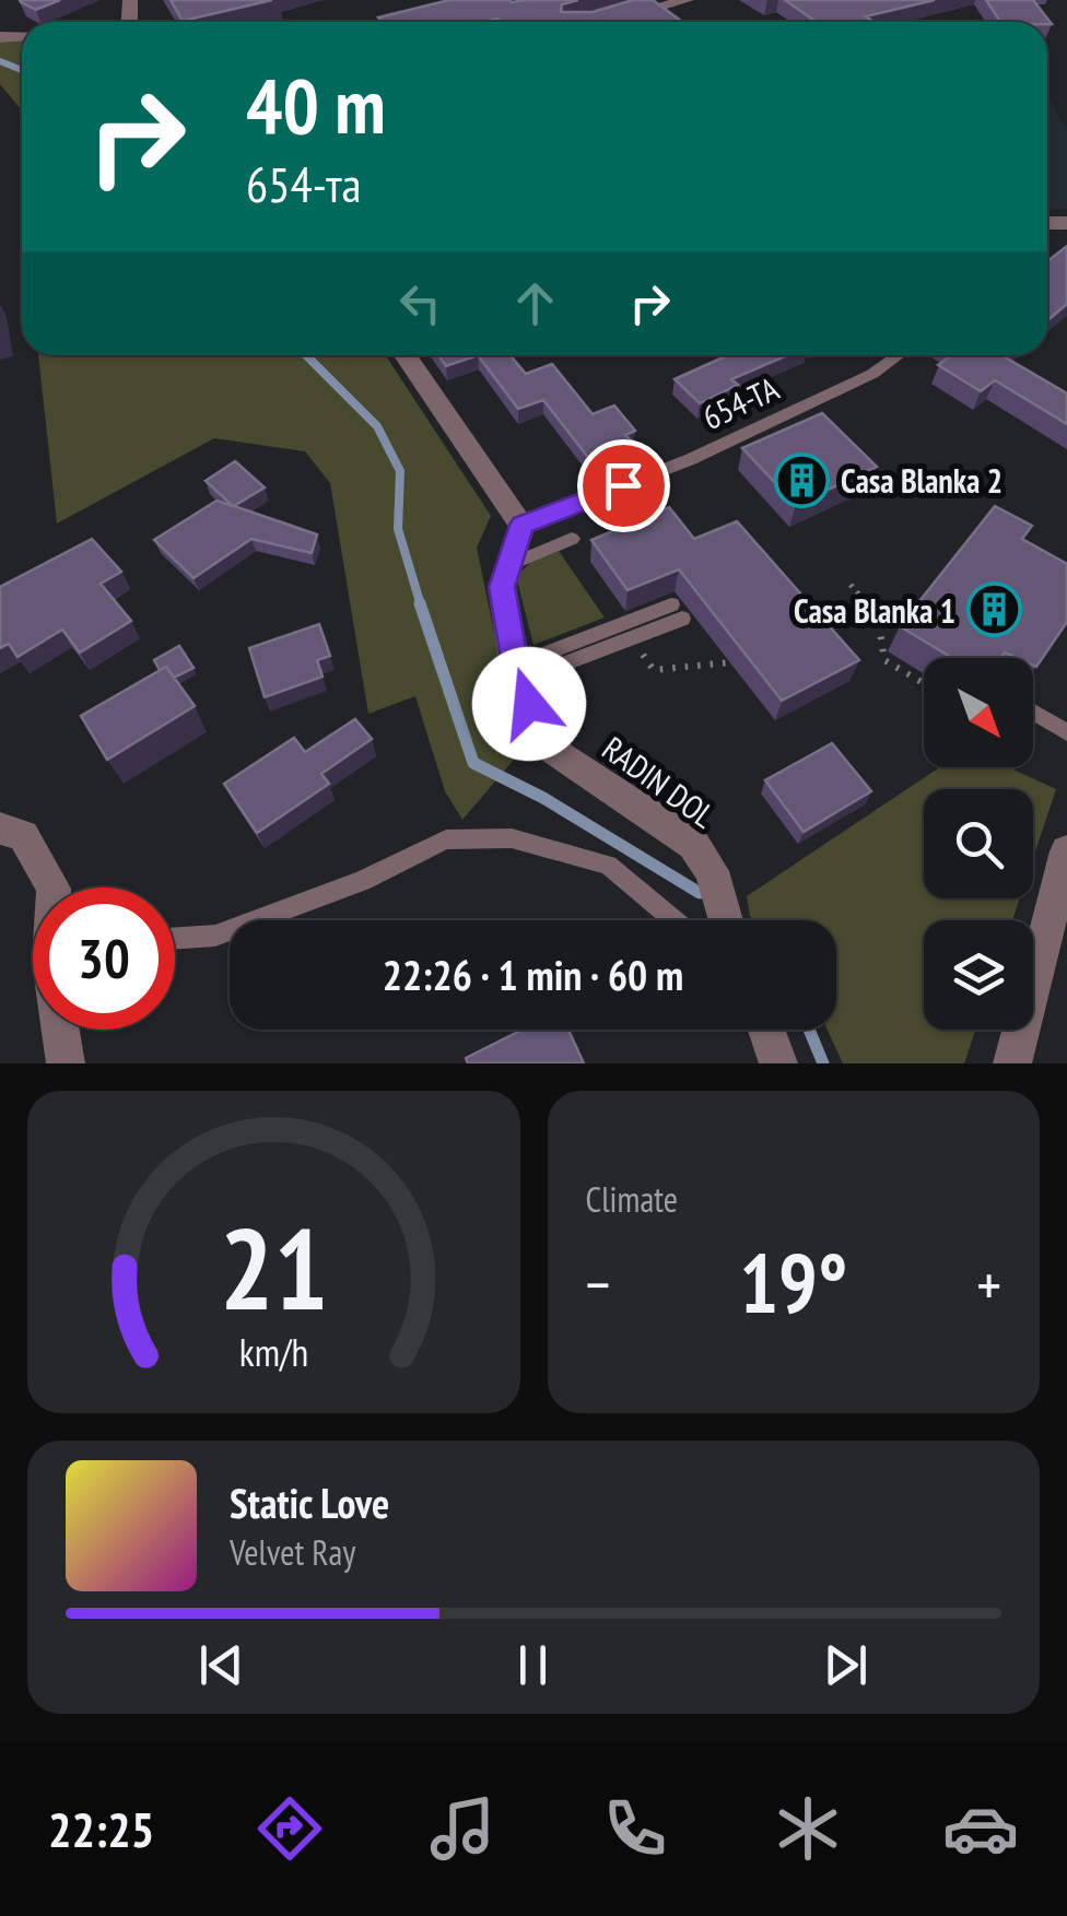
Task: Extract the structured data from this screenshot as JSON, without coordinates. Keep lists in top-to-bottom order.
{
  "streets": {
    "street": ["RADIN DOL"],
    "lane": ["654-ТА"]
  },
  "crossings": [
    ["654-ТА", "RADIN DOL"]
  ],
  "places": {
    "building": ["Casa Blanka 2", "Casa Blanka 1"]
  },
  "north": "bottom right",
  "page": {
    "turn": ["40 m", "654-та"],
    "limit": "30",
    "trip": "22:26 · 1 min · 60 m",
    "tile": "Climate",
    "heat": ["−", "19°", "+"],
    "song": ["Static Love", "Velvet Ray"],
    "tabs": "22:25",
    "gauge": ["21", "km/h"]
  }
}
